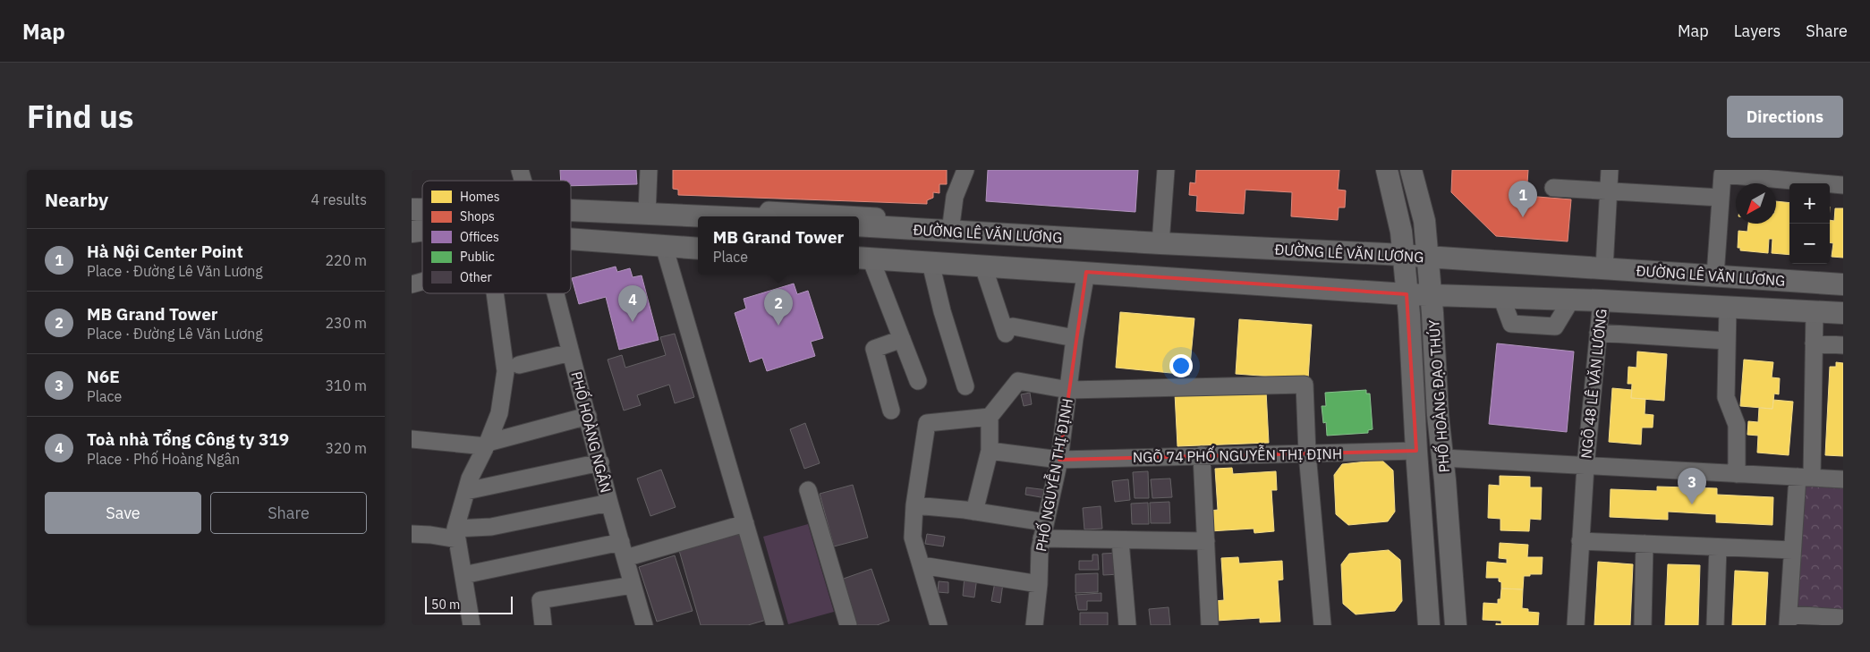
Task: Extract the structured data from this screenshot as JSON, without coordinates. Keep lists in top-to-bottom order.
{
  "streets": {
    "main road": ["ĐƯỜNG LÊ VĂN LƯƠNG", "PHỐ HOÀNG ĐẠO THÚY"],
    "street": [
      "NGÕ 48 LÊ VĂN LƯƠNG",
      "PHỐ HOÀNG NGÂN",
      "NGÕ 74 PHỐ NGUYỄN THỊ ĐỊNH",
      "PHỐ NGUYỄN THỊ ĐỊNH"
    ]
  },
  "crossings": [
    ["ĐƯỜNG LÊ VĂN LƯƠNG", "NGÕ 48 LÊ VĂN LƯƠNG"],
    ["ĐƯỜNG LÊ VĂN LƯƠNG", "PHỐ HOÀNG ĐẠO THÚY"],
    ["ĐƯỜNG LÊ VĂN LƯƠNG", "PHỐ NGUYỄN THỊ ĐỊNH"],
    ["PHỐ HOÀNG ĐẠO THÚY", "NGÕ 74 PHỐ NGUYỄN THỊ ĐỊNH"],
    ["NGÕ 74 PHỐ NGUYỄN THỊ ĐỊNH", "PHỐ NGUYỄN THỊ ĐỊNH"]
  ],
  "legend": [
    "Homes",
    "Shops",
    "Offices",
    "Public",
    "Other"
  ],
  "scale_bar": "50 m",
  "north": "bottom left",
  "page": {
    "header": "Map",
    "nav": ["Map", "Layers", "Share"],
    "title": "Find us",
    "buttons": [
      "Directions",
      ["Save", "Share"]
    ],
    "heading": ["Nearby", "4 results"],
    "pins": [
      "1",
      "4",
      "2",
      "3"
    ],
    "map_buttons": ["+", "−"],
    "popup": ["MB Grand Tower", "Place"],
    "list": [
      {
        "mark": "1",
        "name": "Hà Nội Center Point",
        "note": "Place · Đường Lê Văn Lương",
        "value": "220 m"
      },
      {
        "mark": "2",
        "name": "MB Grand Tower",
        "note": "Place · Đường Lê Văn Lương",
        "value": "230 m"
      },
      {
        "mark": "3",
        "name": "N6E",
        "note": "Place",
        "value": "310 m"
      },
      {
        "mark": "4",
        "name": "Toà nhà Tổng Công ty 319",
        "note": "Place · Phố Hoàng Ngân",
        "value": "320 m"
      }
    ],
    "scale": "50 m"
  }
}
